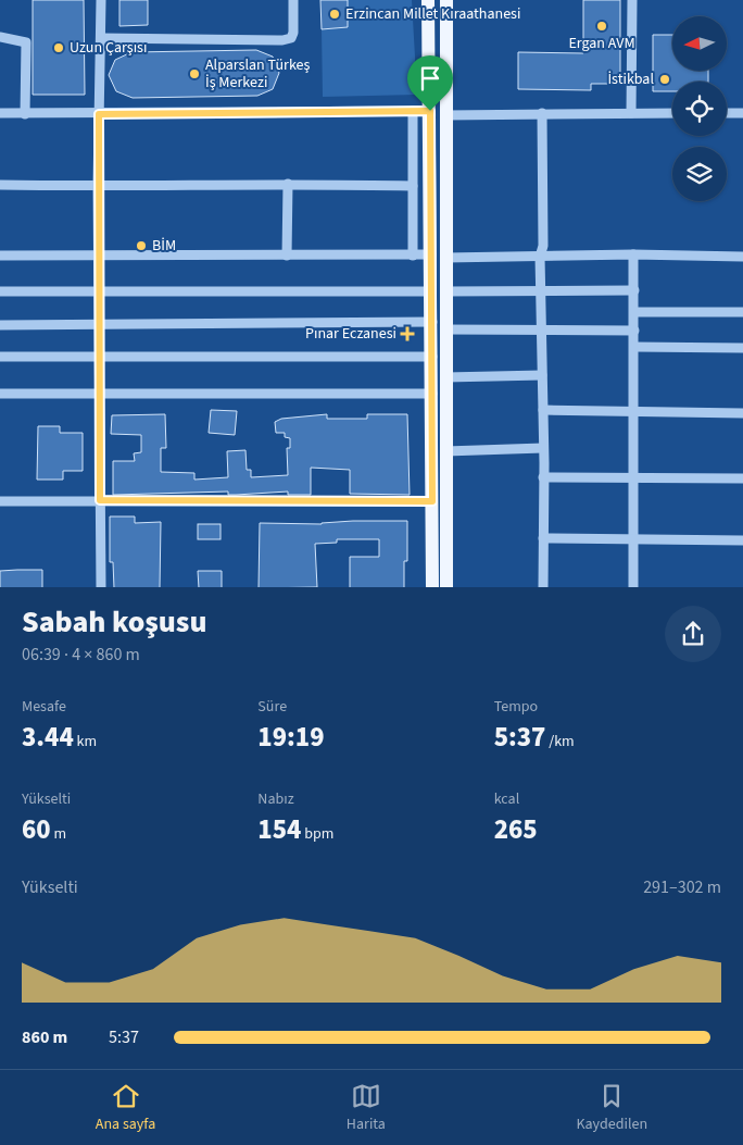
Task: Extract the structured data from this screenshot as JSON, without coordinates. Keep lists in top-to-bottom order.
{
  "places": {
    "other": [
      "Erzincan Millet Kıraathanesi",
      "Ergan AVM",
      "Uzun Çarşısı",
      "Alparslan Türkeş İş Merkezi",
      "İstikbal",
      "BİM"
    ],
    "health": ["Pınar Eczanesi"]
  },
  "north": "left",
  "page": {
    "heading": ["Sabah koşusu", "06:39 · 4 × 860 m"],
    "stats": [
      ["Mesafe", "3.44 km"],
      ["Süre", "19:19"],
      ["Tempo", "5:37 /km"],
      ["Yükselti", "60 m"],
      ["Nabız", "154 bpm"],
      ["kcal", "265"]
    ],
    "chart": ["Yükselti", "291–302 m"],
    "list": [
      {
        "name": "860 m",
        "note": "5:37"
      }
    ],
    "tabs": ["Ana sayfa", "Harita", "Kaydedilen"]
  }
}
